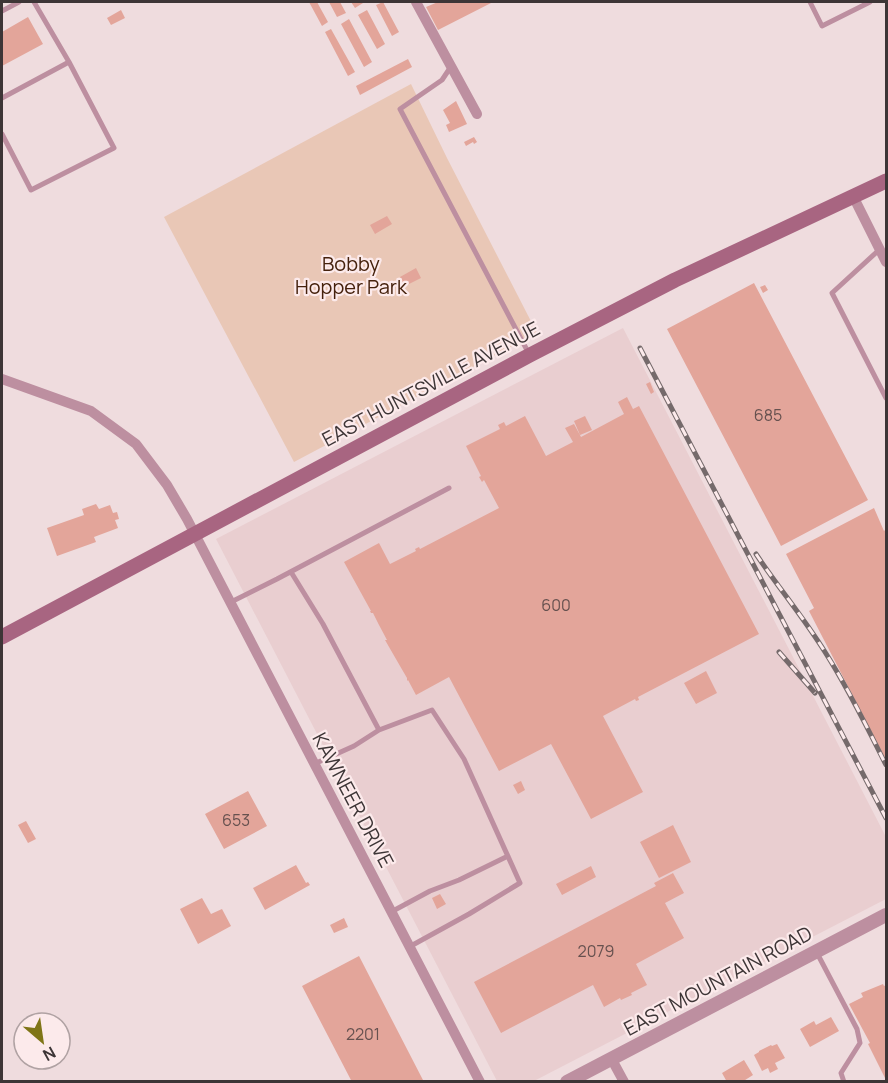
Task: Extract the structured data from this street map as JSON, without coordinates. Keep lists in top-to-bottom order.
{
  "streets": {
    "main road": ["EAST HUNTSVILLE AVENUE"],
    "street": ["KAWNEER DRIVE", "EAST MOUNTAIN ROAD"]
  },
  "crossings": [
    ["EAST HUNTSVILLE AVENUE", "KAWNEER DRIVE"]
  ],
  "parks": ["Bobby Hopper Park"],
  "house_numbers": [
    "685",
    "600",
    "653",
    "2079",
    "2201"
  ],
  "north": "bottom right"
}
